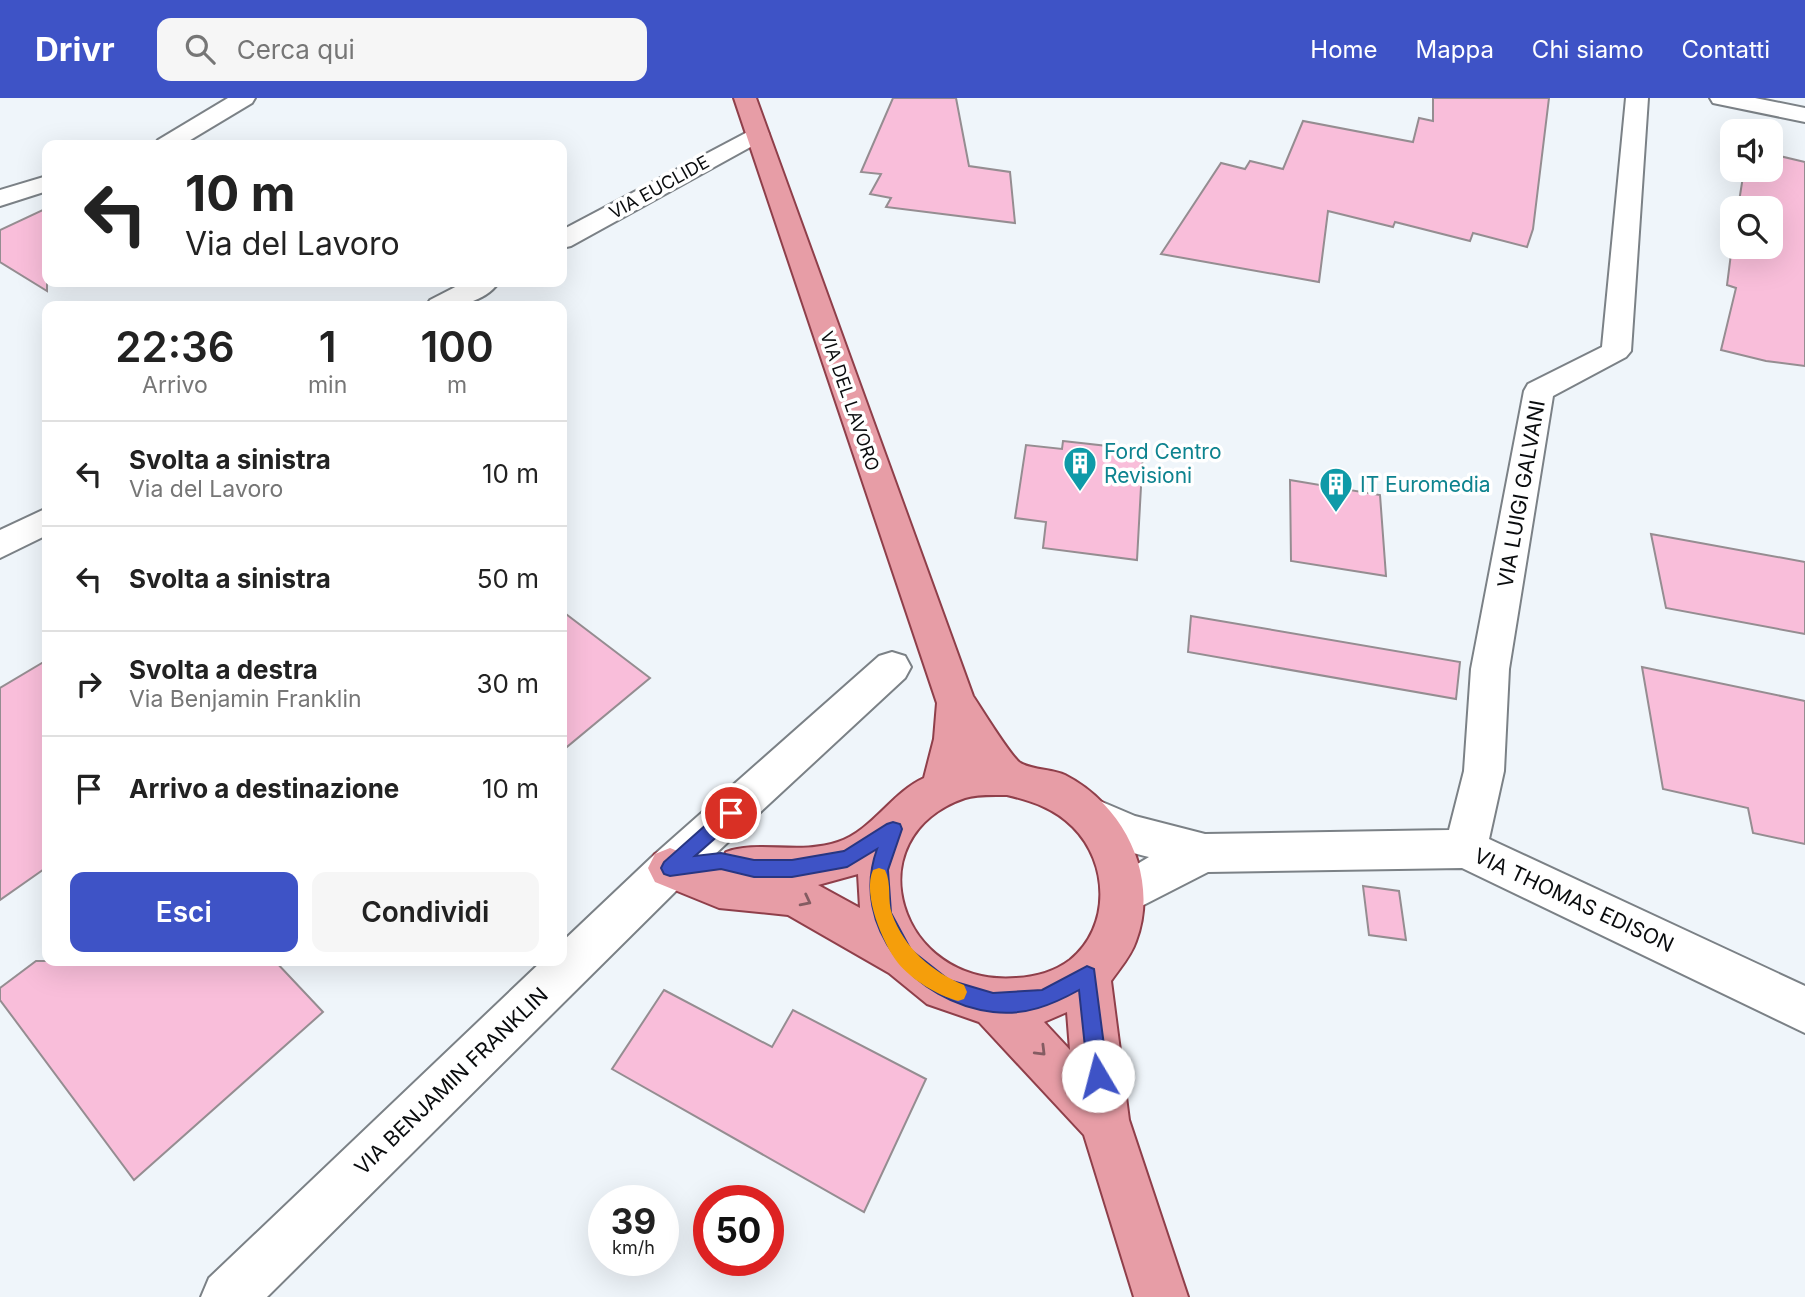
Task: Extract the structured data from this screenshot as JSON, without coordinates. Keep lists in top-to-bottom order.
{
  "streets": {
    "main road": ["VIA DEL LAVORO"],
    "street": [
      "VIA EUCLIDE",
      "VIA LUIGI GALVANI",
      "VIA THOMAS EDISON",
      "VIA BENJAMIN FRANKLIN"
    ]
  },
  "crossings": [
    ["VIA EUCLIDE", "VIA DEL LAVORO"],
    ["VIA LUIGI GALVANI", "VIA THOMAS EDISON"]
  ],
  "places": {
    "building": ["Ford Centro Revisioni", "IT Euromedia"]
  },
  "page": {
    "header": "Drivr",
    "search": "Cerca qui",
    "nav": [
      "Home",
      "Mappa",
      "Chi siamo",
      "Contatti"
    ],
    "turn": ["10 m", "Via del Lavoro"],
    "eta": [
      "22:36",
      "Arrivo",
      "1",
      "min",
      "100",
      "m"
    ],
    "list": [
      {
        "name": "Svolta a sinistra",
        "note": "Via del Lavoro",
        "value": "10 m"
      },
      {
        "name": "Svolta a sinistra",
        "value": "50 m"
      },
      {
        "name": "Svolta a destra",
        "note": "Via Benjamin Franklin",
        "value": "30 m"
      },
      {
        "name": "Arrivo a destinazione",
        "value": "10 m"
      }
    ],
    "buttons": ["Esci", "Condividi"],
    "speed": "39 km/h",
    "limit": "50"
  }
}
